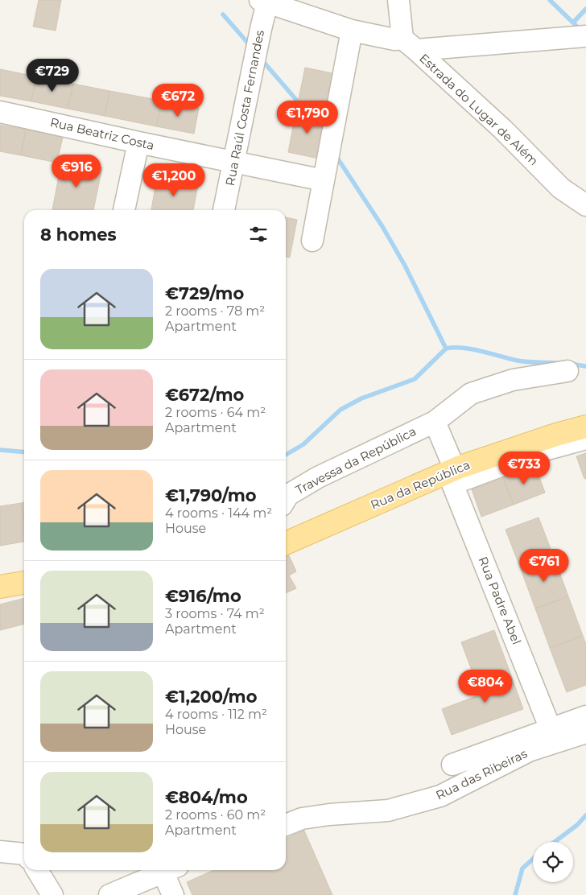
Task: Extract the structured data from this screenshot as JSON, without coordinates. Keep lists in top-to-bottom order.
{
  "streets": {
    "main road": ["Rua da República"],
    "street": [
      "Rua Raúl Costa Fernandes",
      "Estrada do Lugar de Além",
      "Rua Beatriz Costa",
      "Travessa da República",
      "Rua Padre Abel",
      "Rua das Ribeiras"
    ]
  },
  "crossings": [
    ["Rua Raúl Costa Fernandes", "Rua Beatriz Costa"],
    ["Rua da República", "Rua Padre Abel"]
  ],
  "page": {
    "price": [
      "€729",
      "€672",
      "€1,790",
      "€916",
      "€1,200",
      "€733",
      "€761",
      "€804"
    ],
    "heading": "8 homes",
    "list": [
      {
        "name": "€729/mo",
        "note": "2 rooms · 78 m² · Apartment"
      },
      {
        "name": "€672/mo",
        "note": "2 rooms · 64 m² · Apartment"
      },
      {
        "name": "€1,790/mo",
        "note": "4 rooms · 144 m² · House"
      },
      {
        "name": "€916/mo",
        "note": "3 rooms · 74 m² · Apartment"
      },
      {
        "name": "€1,200/mo",
        "note": "4 rooms · 112 m² · House"
      },
      {
        "name": "€804/mo",
        "note": "2 rooms · 60 m² · Apartment"
      }
    ]
  }
}
